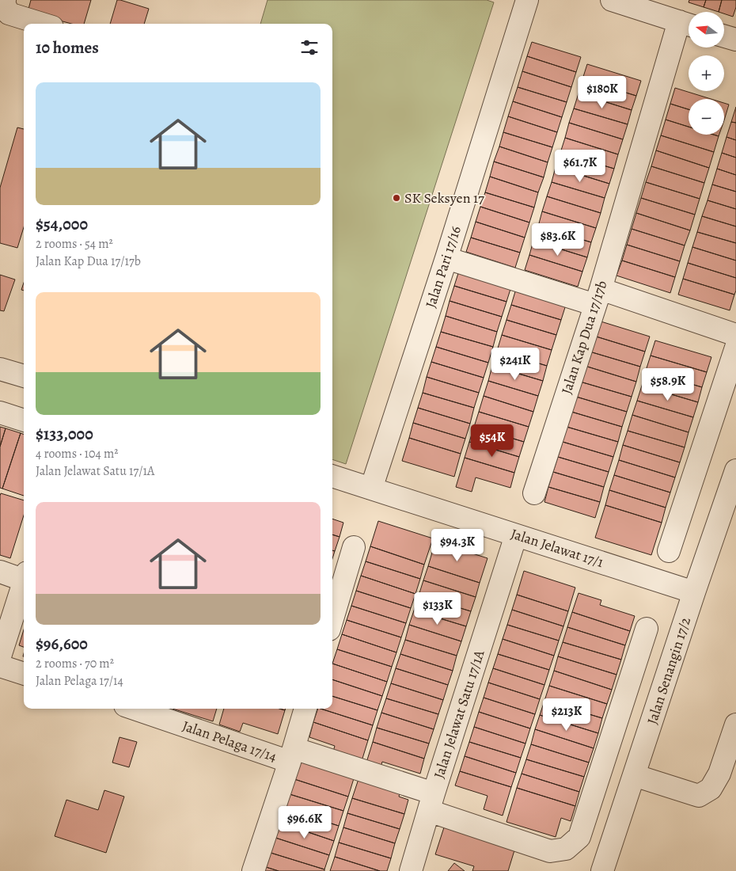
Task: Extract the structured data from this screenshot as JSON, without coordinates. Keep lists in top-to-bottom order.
{
  "streets": {
    "street": [
      "Jalan Pari 17/16",
      "Jalan Kap Dua 17/17b",
      "Jalan Jelawat 17/1",
      "Jalan Senangin 17/2",
      "Jalan Jelawat Satu 17/1A",
      "Jalan Pelaga 17/14"
    ]
  },
  "crossings": [
    ["Jalan Pari 17/16", "Jalan Jelawat 17/1"],
    ["Jalan Jelawat 17/1", "Jalan Senangin 17/2"],
    ["Jalan Jelawat 17/1", "Jalan Jelawat Satu 17/1A"],
    ["Jalan Jelawat Satu 17/1A", "Jalan Pelaga 17/14"]
  ],
  "places": ["SK Seksyen 17"],
  "north": "left",
  "page": {
    "map_buttons": ["+", "−"],
    "heading": "10 homes",
    "list": [
      {
        "name": "$54,000",
        "note": "2 rooms · 54 m² · Jalan Kap Dua 17/17b"
      },
      {
        "name": "$133,000",
        "note": "4 rooms · 104 m² · Jalan Jelawat Satu 17/1A"
      },
      {
        "name": "$96,600",
        "note": "2 rooms · 70 m² · Jalan Pelaga 17/14"
      }
    ],
    "price": [
      "$180K",
      "$61.7K",
      "$83.6K",
      "$241K",
      "$58.9K",
      "$54K",
      "$94.3K",
      "$133K",
      "$213K",
      "$96.6K"
    ]
  }
}
